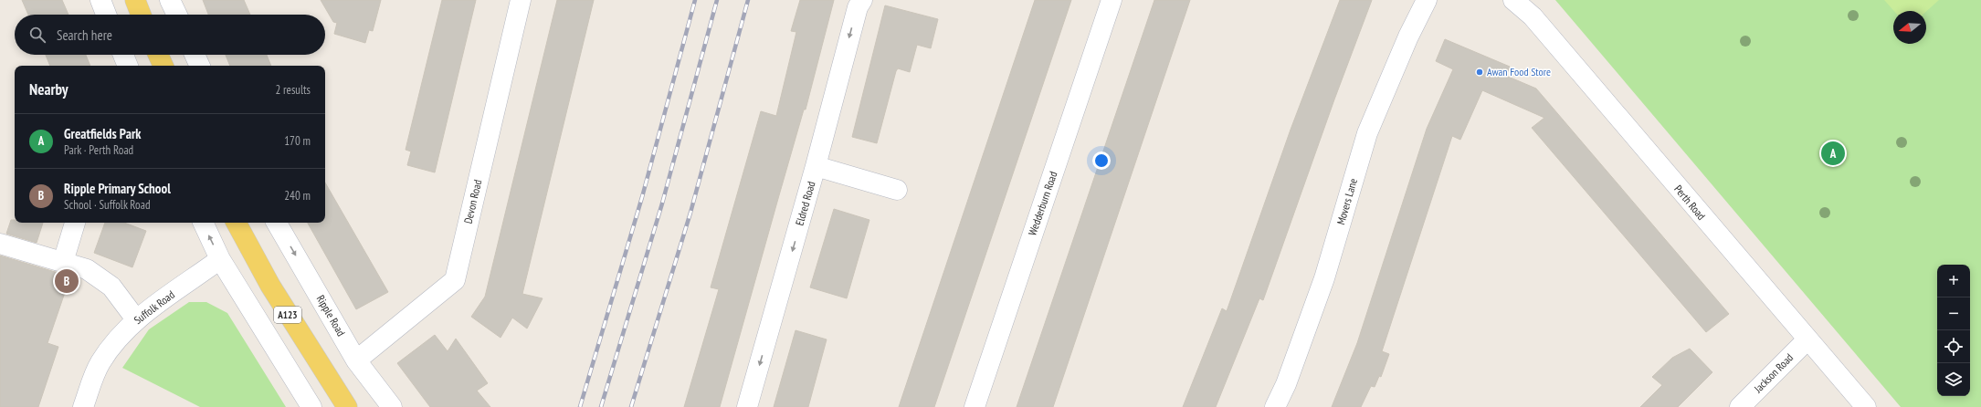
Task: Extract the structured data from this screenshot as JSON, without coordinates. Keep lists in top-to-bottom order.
{
  "streets": {
    "main road": ["A123"],
    "street": [
      "Devon Road",
      "Movers Lane",
      "Perth Road",
      "Eldred Road",
      "Wedderburn Road",
      "Suffolk Road",
      "Ripple Road",
      "Jackson Road"
    ]
  },
  "crossings": [
    ["Devon Road", "Ripple Road"],
    ["Perth Road", "Jackson Road"]
  ],
  "one_way": ["Eldred Road"],
  "places": ["Awan Food Store"],
  "north": "left",
  "page": {
    "search": "Search here",
    "heading": ["Nearby", "2 results"],
    "list": [
      {
        "mark": "A",
        "name": "Greatfields Park",
        "note": "Park · Perth Road",
        "value": "170 m"
      },
      {
        "mark": "B",
        "name": "Ripple Primary School",
        "note": "School · Suffolk Road",
        "value": "240 m"
      }
    ],
    "pins": ["A", "B"],
    "map_buttons": ["+", "−"]
  }
}
